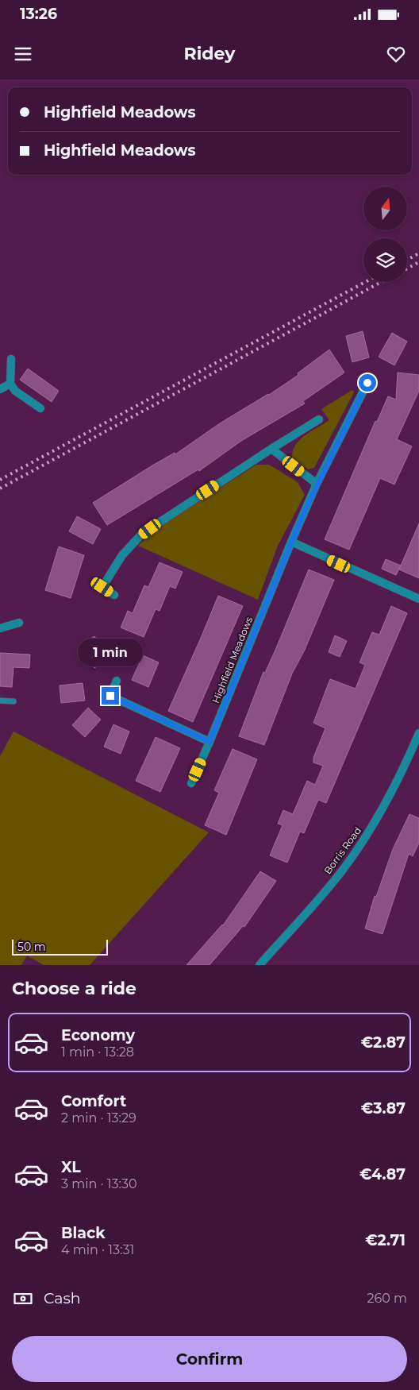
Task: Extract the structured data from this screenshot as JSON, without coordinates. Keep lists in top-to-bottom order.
{
  "streets": {
    "street": ["Highfield Meadows", "Borris Road"]
  },
  "scale_bar": "50 m",
  "north": "top",
  "page": {
    "status": "13:26",
    "header": "Ridey",
    "banner": ["Highfield Meadows", "Highfield Meadows"],
    "bubble": "1 min",
    "scale": "50 m",
    "heading": "Choose a ride",
    "list": [
      {
        "name": "Economy",
        "note": "1 min · 13:28",
        "value": "€2.87"
      },
      {
        "name": "Comfort",
        "note": "2 min · 13:29",
        "value": "€3.87"
      },
      {
        "name": "XL",
        "note": "3 min · 13:30",
        "value": "€4.87"
      },
      {
        "name": "Black",
        "note": "4 min · 13:31",
        "value": "€2.71"
      }
    ],
    "pay": ["Cash", "260 m"],
    "buttons": "Confirm"
  }
}
